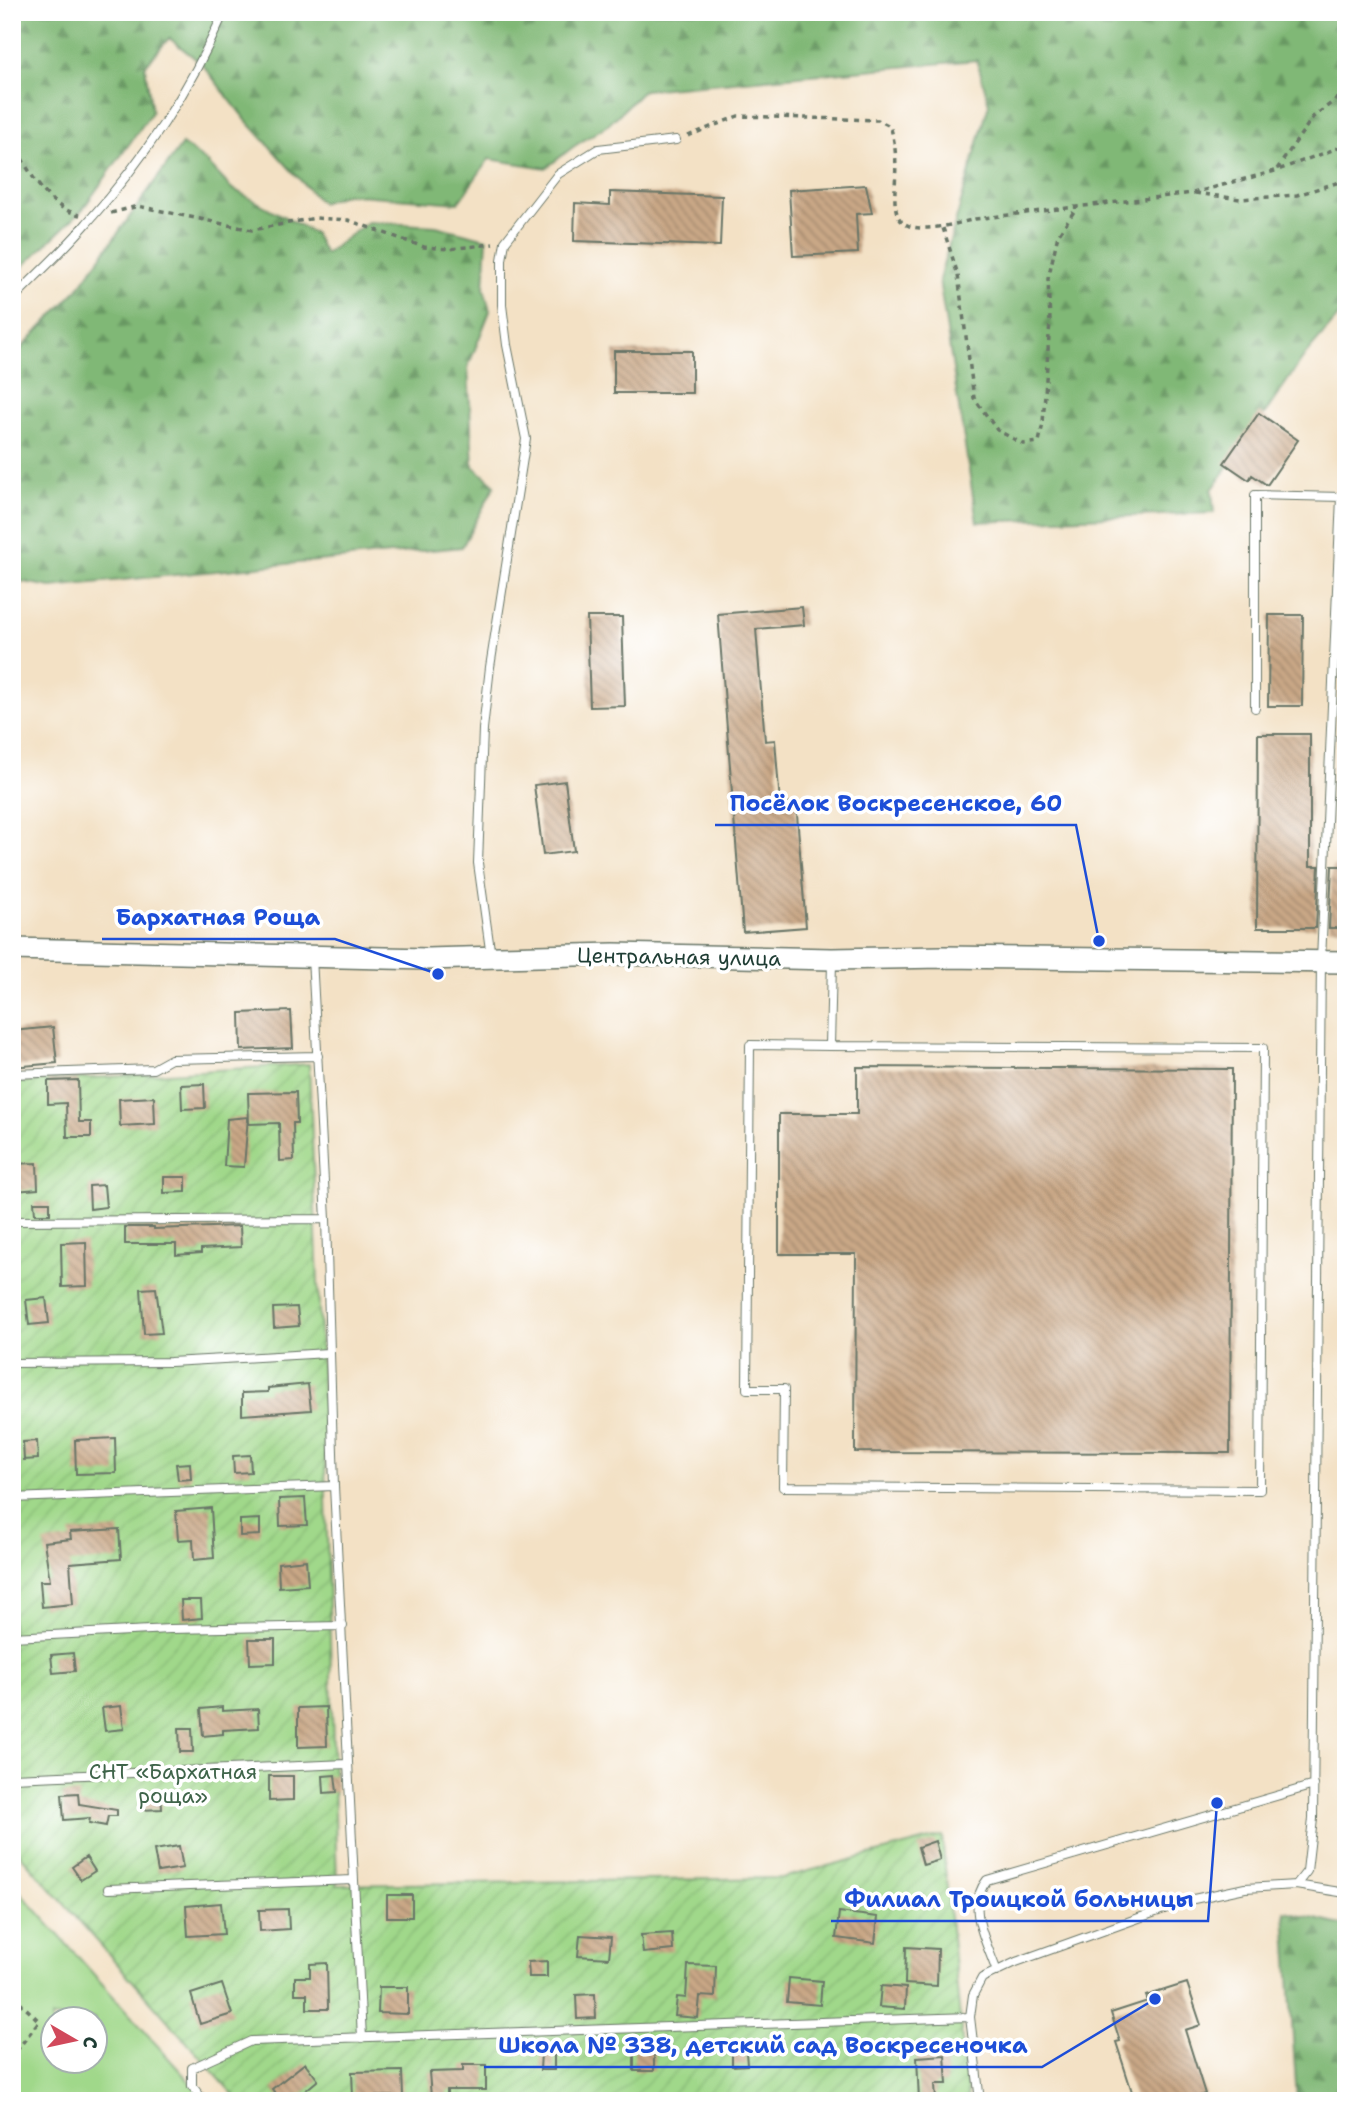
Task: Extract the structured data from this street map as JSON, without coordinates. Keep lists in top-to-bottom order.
{
  "streets": {
    "main road": ["Центральная улица"]
  },
  "parks": ["СНТ «Бархатная роща»"],
  "places": [
    "Посёлок Воскресенское, 60",
    "Бархатная Роща",
    "Филиал Троицкой больницы",
    "Школа № 338, детский сад Воскресеночка"
  ],
  "north": "right"
}
